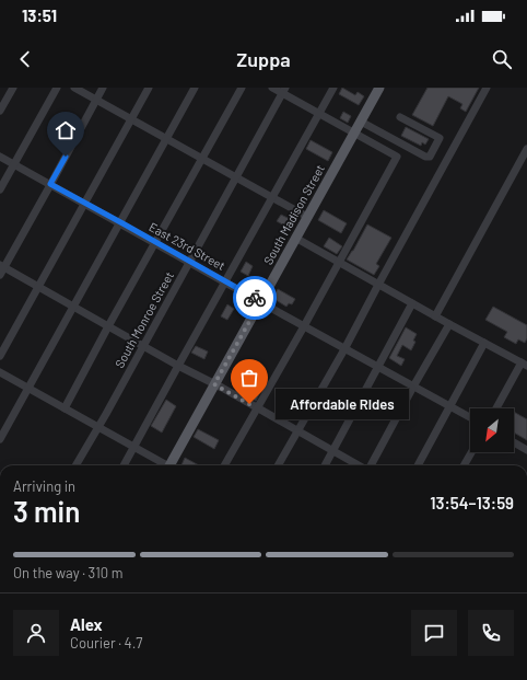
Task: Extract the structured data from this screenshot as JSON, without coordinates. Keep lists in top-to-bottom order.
{
  "streets": {
    "main road": ["South Madison Street"],
    "street": ["East 23rd Street", "South Monroe Street"]
  },
  "crossings": [
    ["South Madison Street", "East 23rd Street"],
    ["East 23rd Street", "South Monroe Street"]
  ],
  "places": ["Affordable Rides"],
  "north": "bottom left",
  "page": {
    "status": "13:51",
    "header": "Zuppa",
    "bubble": "Affordable Rides",
    "heading": ["3 min", "Arriving in", "13:54–13:59"],
    "panel": ["Alex", "Courier · 4.7"],
    "bar": "On the way · 310 m"
  }
}
